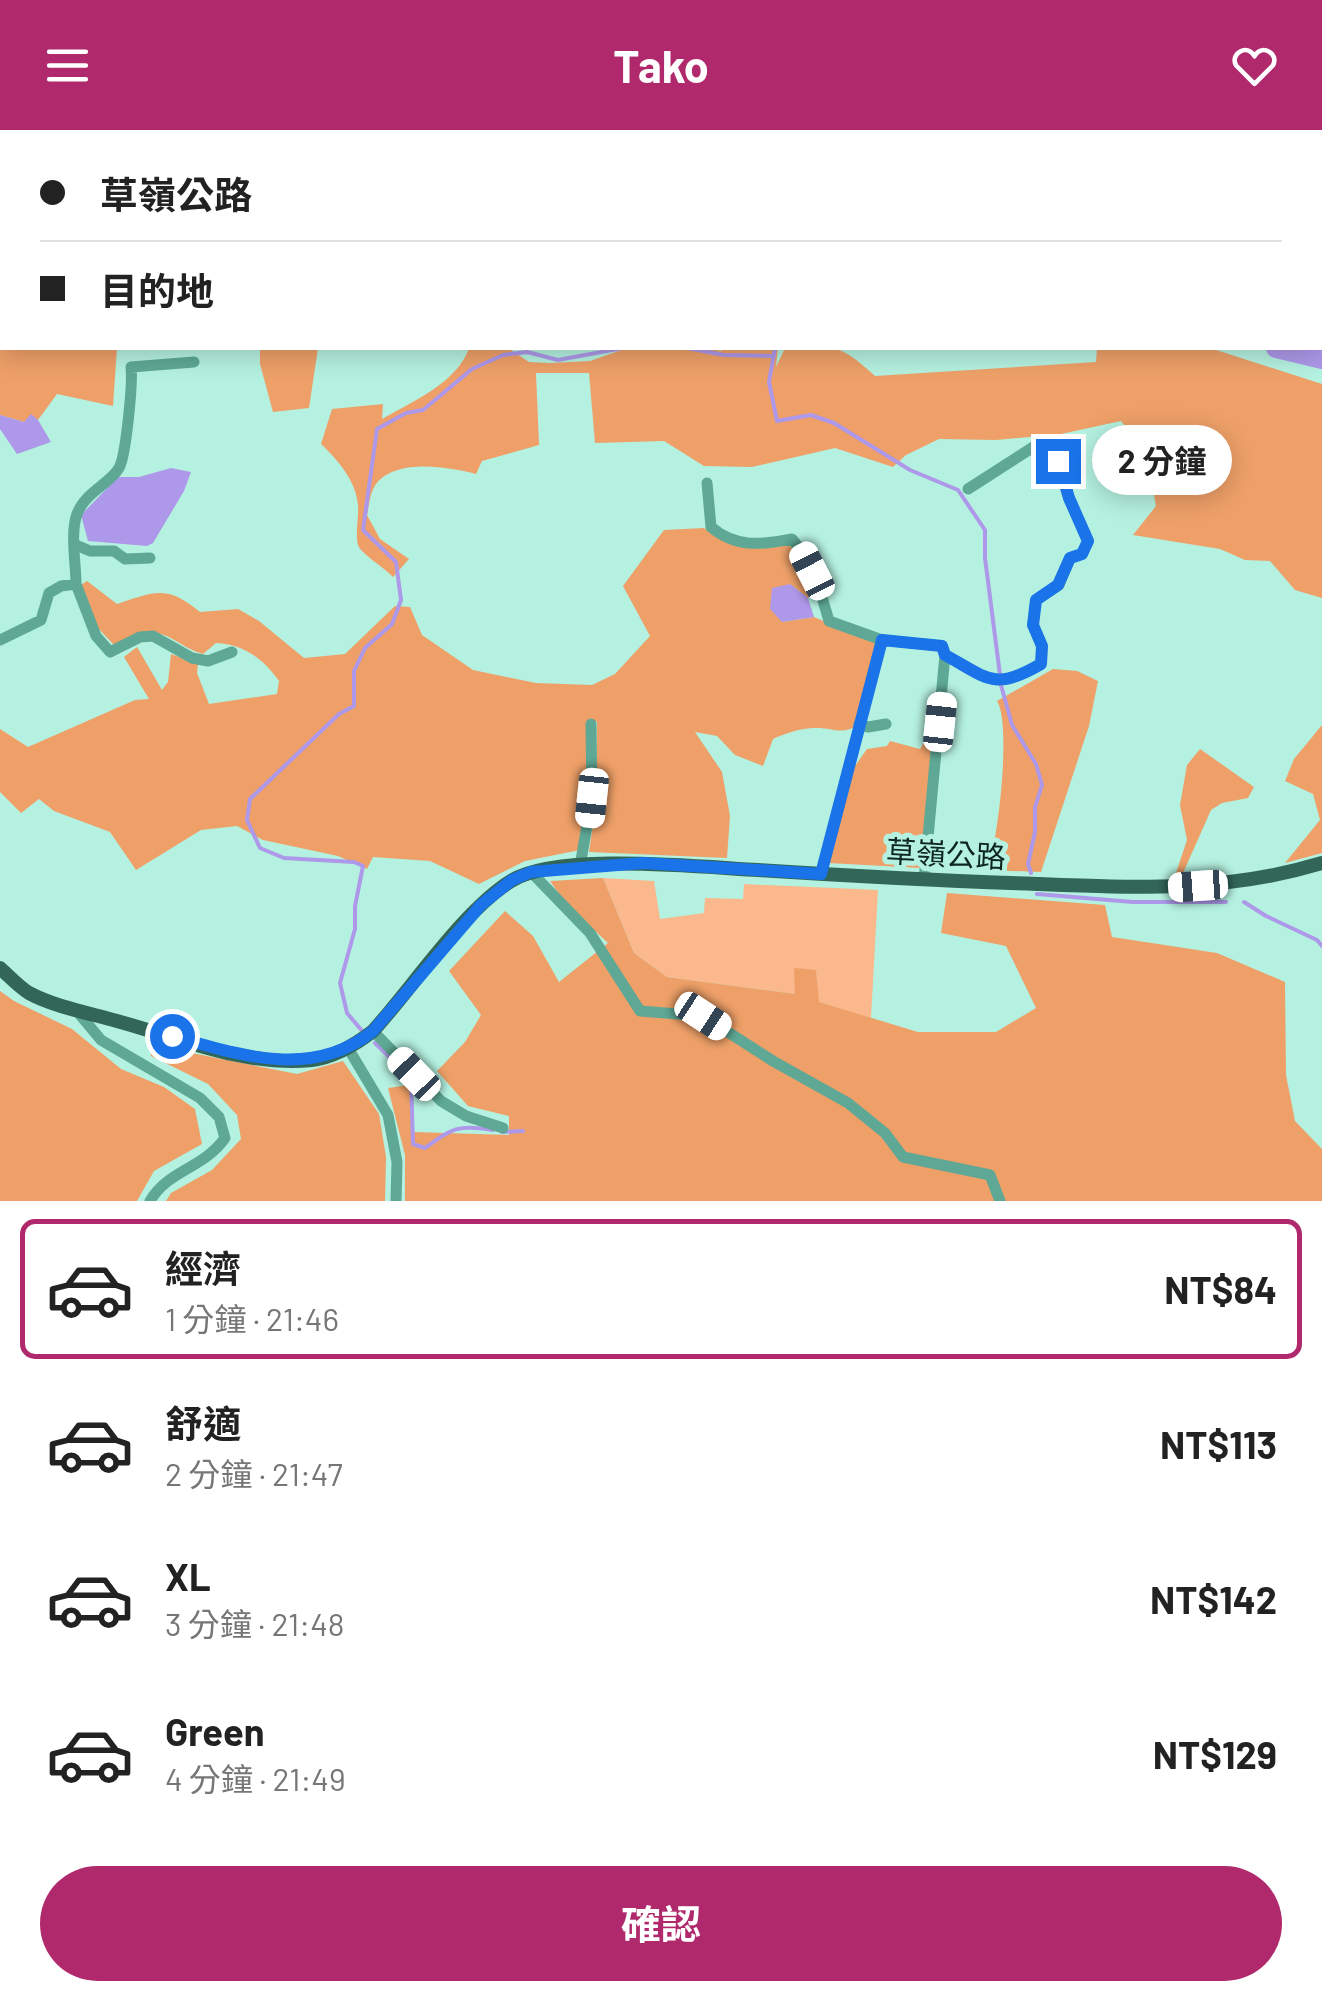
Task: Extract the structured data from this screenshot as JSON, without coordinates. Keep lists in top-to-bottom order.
{
  "streets": {
    "main road": ["草嶺公路"]
  },
  "page": {
    "header": "Tako",
    "banner": ["草嶺公路", "目的地"],
    "bubble": "2 分鐘",
    "list": [
      {
        "name": "經濟",
        "note": "1 分鐘 · 21:46",
        "value": "NT$84"
      },
      {
        "name": "舒適",
        "note": "2 分鐘 · 21:47",
        "value": "NT$113"
      },
      {
        "name": "XL",
        "note": "3 分鐘 · 21:48",
        "value": "NT$142"
      },
      {
        "name": "Green",
        "note": "4 分鐘 · 21:49",
        "value": "NT$129"
      }
    ],
    "buttons": "確認"
  }
}
